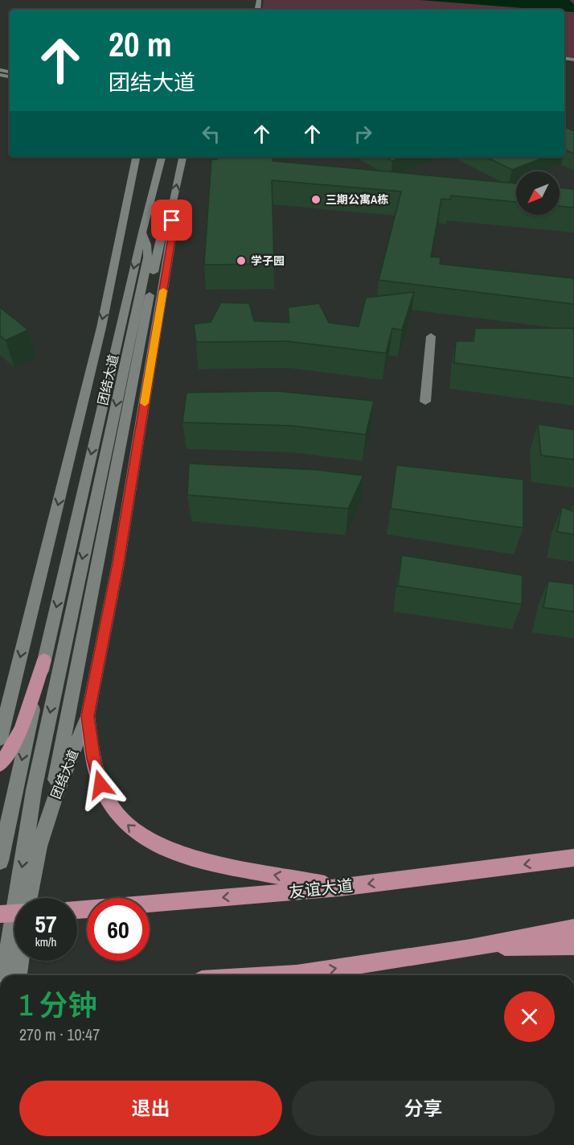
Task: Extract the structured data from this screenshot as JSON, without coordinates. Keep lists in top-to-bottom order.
{
  "streets": {
    "main road": ["团结大道", "友谊大道"]
  },
  "places": ["三期公寓A栋", "学子园"],
  "north": "bottom left",
  "page": {
    "turn": ["20 m", "团结大道"],
    "speed": "57 km/h",
    "limit": "60",
    "heading": ["1 分钟", "270 m · 10:47"],
    "buttons": ["退出", "分享"]
  }
}
